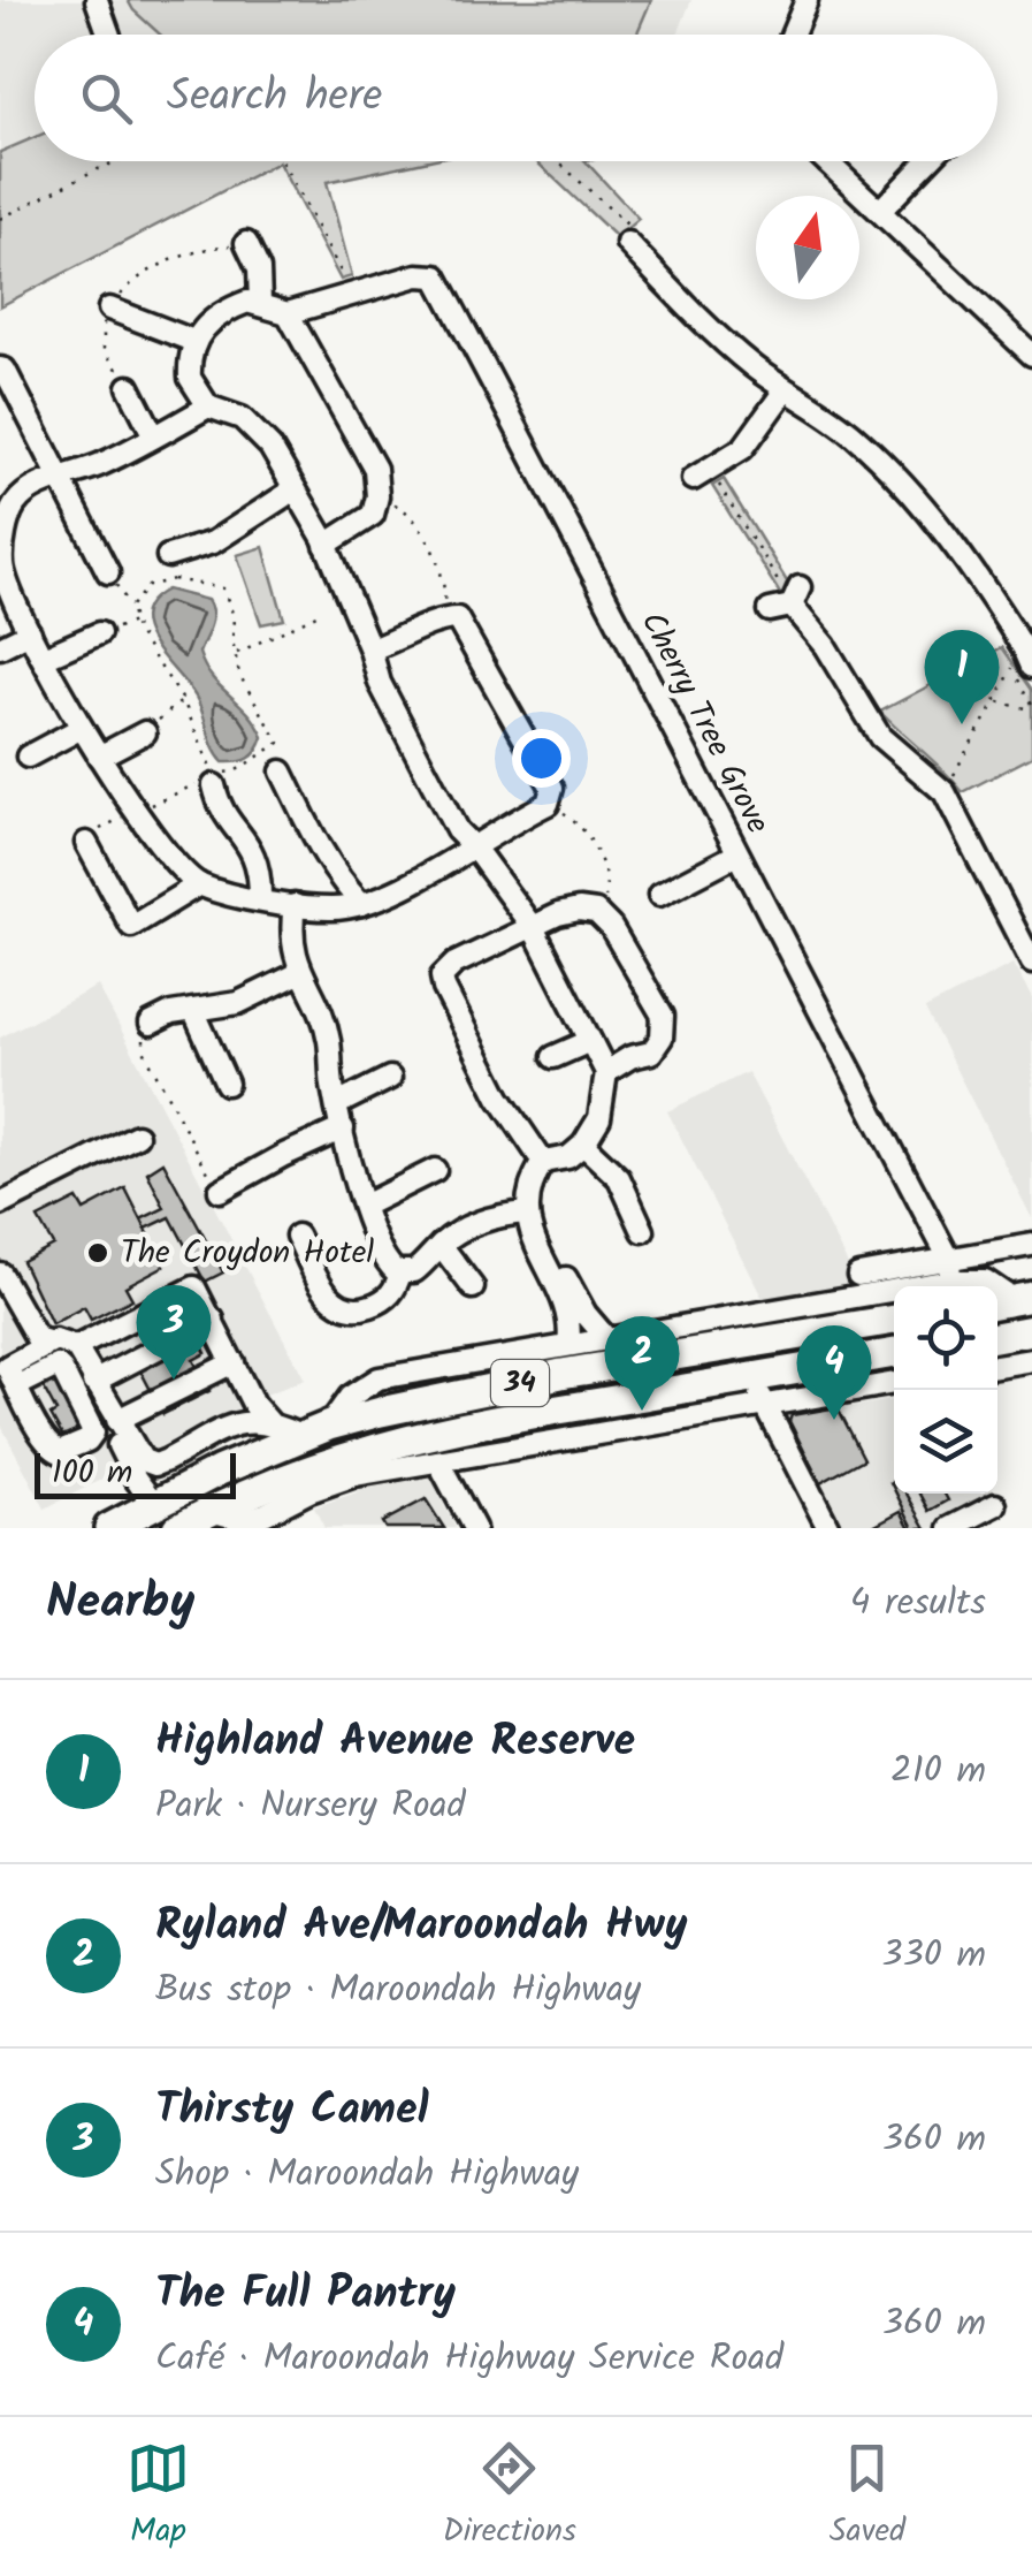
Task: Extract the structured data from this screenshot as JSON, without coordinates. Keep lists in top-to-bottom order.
{
  "streets": {
    "highway": ["34"],
    "street": ["Cherry Tree Grove"]
  },
  "places": ["The Croydon Hotel"],
  "scale_bar": "100 m",
  "north": "top",
  "page": {
    "search": "Search here",
    "pins": [
      "1",
      "3",
      "2",
      "4"
    ],
    "scale": "100 m",
    "heading": ["Nearby", "4 results"],
    "list": [
      {
        "mark": "1",
        "name": "Highland Avenue Reserve",
        "note": "Park · Nursery Road",
        "value": "210 m"
      },
      {
        "mark": "2",
        "name": "Ryland Ave/Maroondah Hwy",
        "note": "Bus stop · Maroondah Highway",
        "value": "330 m"
      },
      {
        "mark": "3",
        "name": "Thirsty Camel",
        "note": "Shop · Maroondah Highway",
        "value": "360 m"
      },
      {
        "mark": "4",
        "name": "The Full Pantry",
        "note": "Café · Maroondah Highway Service Road",
        "value": "360 m"
      }
    ],
    "nav": ["Map", "Directions", "Saved"]
  }
}
